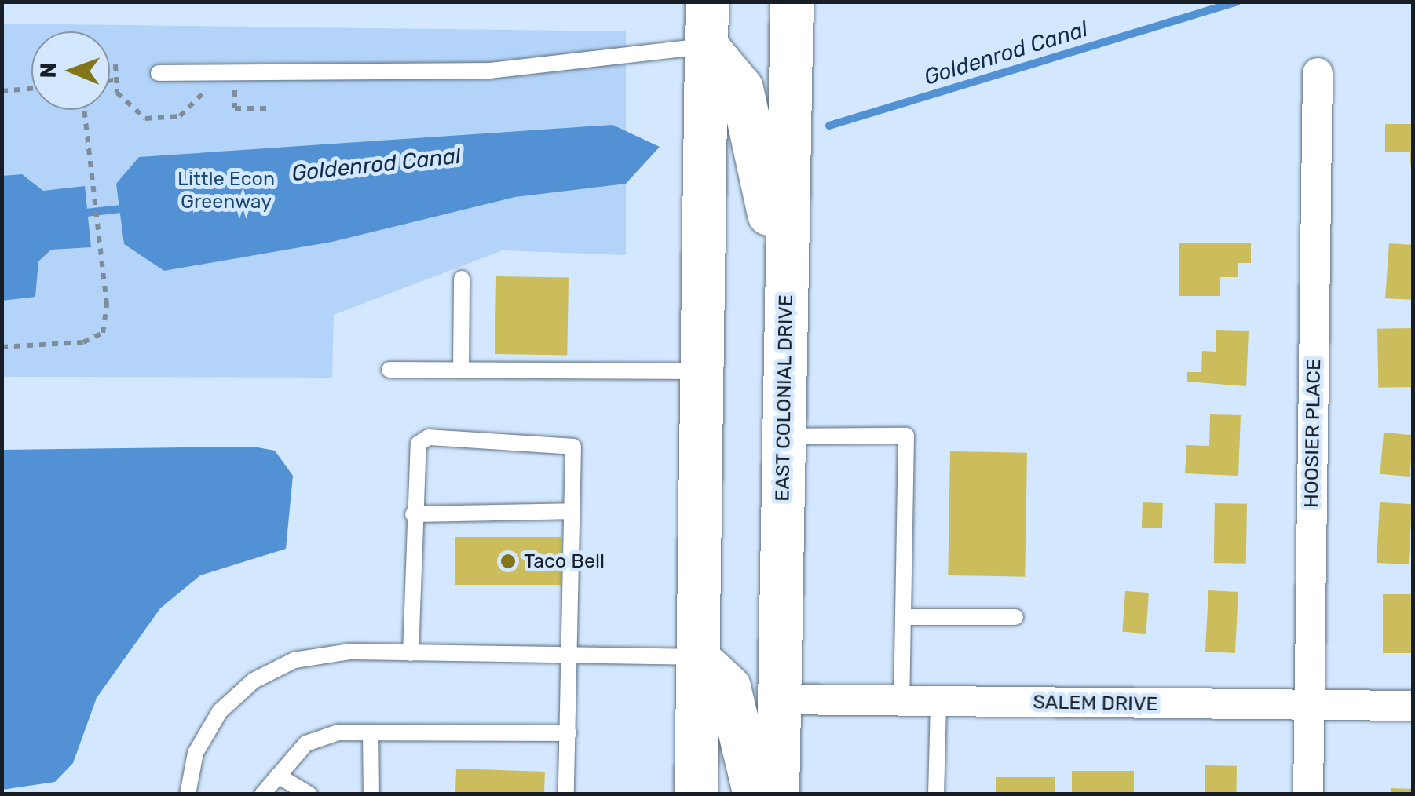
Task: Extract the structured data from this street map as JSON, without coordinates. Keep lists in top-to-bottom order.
{
  "streets": {
    "highway": ["EAST COLONIAL DRIVE"],
    "street": ["HOOSIER PLACE", "SALEM DRIVE"]
  },
  "crossings": [
    ["EAST COLONIAL DRIVE", "SALEM DRIVE"],
    ["HOOSIER PLACE", "SALEM DRIVE"]
  ],
  "water": ["Goldenrod Canal"],
  "parks": ["Little Econ Greenway"],
  "places": ["Taco Bell"],
  "north": "left"
}
